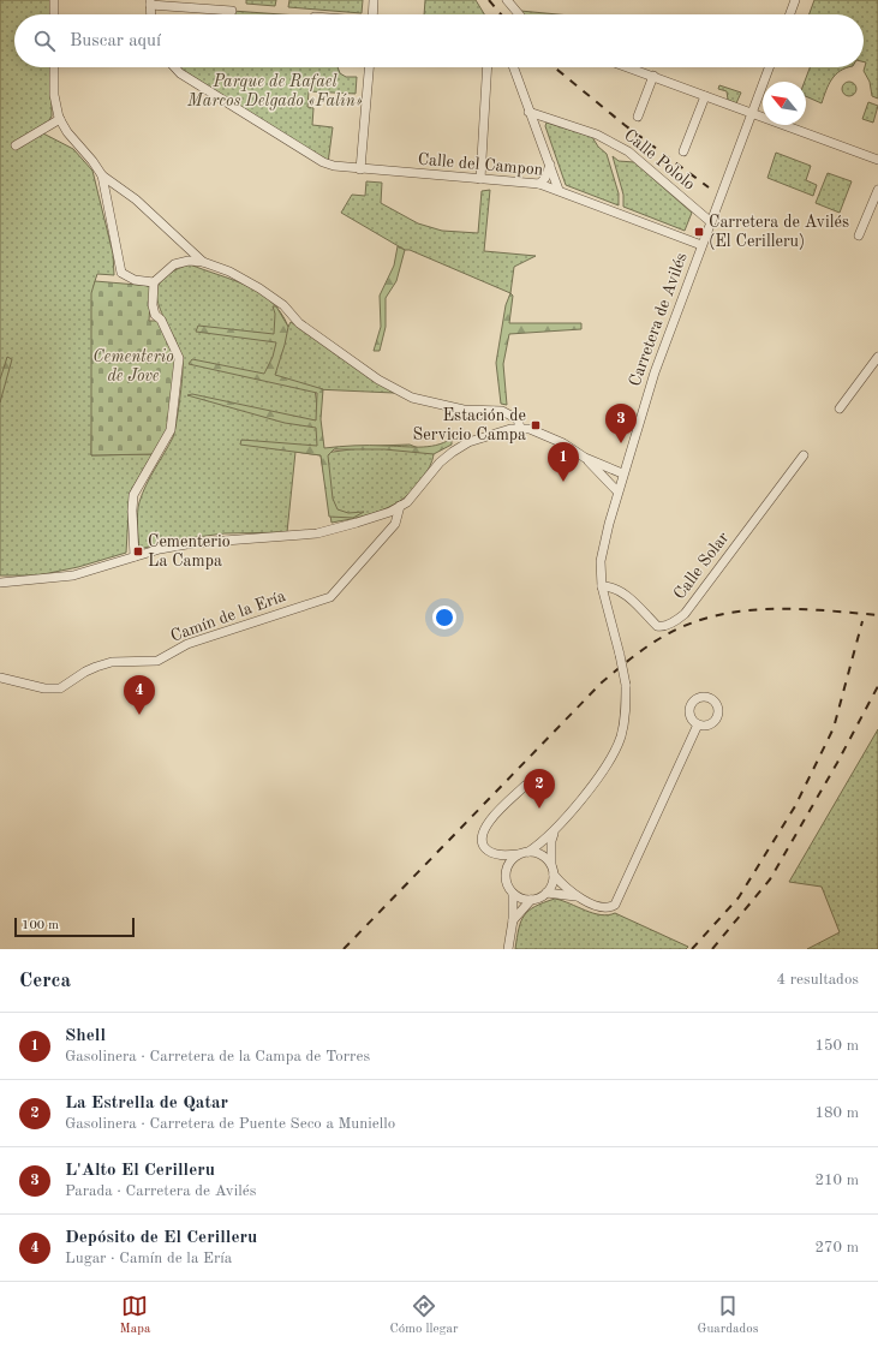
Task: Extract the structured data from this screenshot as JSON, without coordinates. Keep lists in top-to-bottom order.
{
  "streets": {
    "street": [
      "Calle Pololo",
      "Calle del Campon",
      "Carretera de Avilés",
      "Calle Solar",
      "Camín de la Ería"
    ]
  },
  "crossings": [
    ["Calle Pololo", "Carretera de Avilés"],
    ["Calle del Campon", "Carretera de Avilés"],
    ["Carretera de Avilés", "Calle Solar"]
  ],
  "parks": ["Parque de Rafael Marcos Delgado «Falín»", "Cementerio de Jove"],
  "places": {
    "transit": ["Carretera de Avilés (El Cerilleru)", "Estación de Servicio Campa", "Cementerio La Campa"]
  },
  "scale_bar": "100 m",
  "north": "top left",
  "page": {
    "search": "Buscar aquí",
    "pins": [
      "3",
      "1",
      "4",
      "2"
    ],
    "scale": "100 m",
    "heading": ["Cerca", "4 resultados"],
    "list": [
      {
        "mark": "1",
        "name": "Shell",
        "note": "Gasolinera · Carretera de la Campa de Torres",
        "value": "150 m"
      },
      {
        "mark": "2",
        "name": "La Estrella de Qatar",
        "note": "Gasolinera · Carretera de Puente Seco a Muniello",
        "value": "180 m"
      },
      {
        "mark": "3",
        "name": "L'Alto El Cerilleru",
        "note": "Parada · Carretera de Avilés",
        "value": "210 m"
      },
      {
        "mark": "4",
        "name": "Depósito de El Cerilleru",
        "note": "Lugar · Camín de la Ería",
        "value": "270 m"
      }
    ],
    "nav": ["Mapa", "Cómo llegar", "Guardados"]
  }
}
